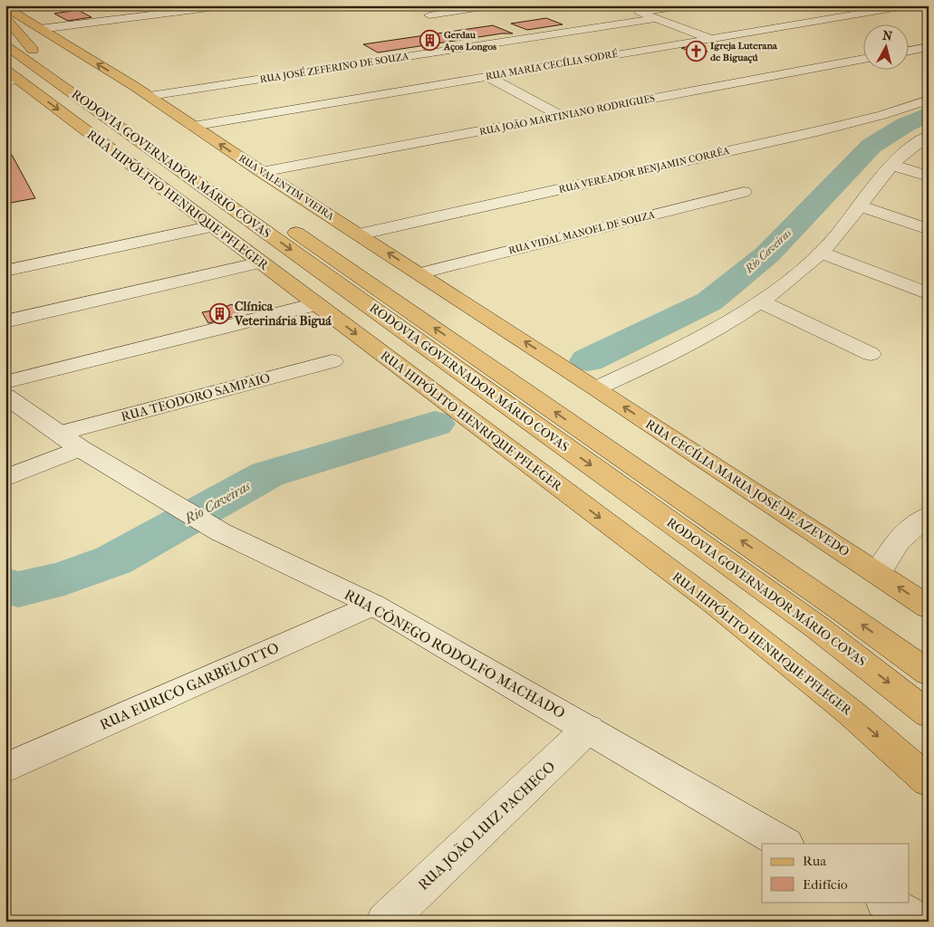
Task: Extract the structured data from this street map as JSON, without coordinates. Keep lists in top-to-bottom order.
{
  "streets": {
    "main road": [
      "RODOVIA GOVERNADOR MÁRIO COVAS",
      "RUA VALENTIM VIEIRA",
      "RUA HIPÓLITO HENRIQUE PFLEGER",
      "RUA CECÍLIA MARIA JOSÉ DE AZEVEDO"
    ],
    "street": [
      "RUA MARIA CECÍLIA SODRÉ",
      "RUA JOSÉ ZEFERINO DE SOUZA",
      "RUA JOÃO MARTINIANO RODRIGUES",
      "RUA VEREADOR BENJAMIN CORRÊA",
      "RUA VIDAL MANOEL DE SOUZA",
      "RUA TEODORO SAMPAIO",
      "RUA CÔNEGO RODOLFO MACHADO",
      "RUA EURICO GARBELOTTO",
      "RUA JOÃO LUIZ PACHECO"
    ]
  },
  "crossings": [
    ["RUA MARIA CECÍLIA SODRÉ", "RUA VALENTIM VIEIRA"],
    ["RUA JOSÉ ZEFERINO DE SOUZA", "RUA VALENTIM VIEIRA"],
    ["RUA JOÃO MARTINIANO RODRIGUES", "RUA VALENTIM VIEIRA"],
    ["RUA VEREADOR BENJAMIN CORRÊA", "RUA VALENTIM VIEIRA"],
    ["RUA VALENTIM VIEIRA", "RUA VIDAL MANOEL DE SOUZA"],
    ["RUA VALENTIM VIEIRA", "RUA CECÍLIA MARIA JOSÉ DE AZEVEDO"],
    ["RUA TEODORO SAMPAIO", "RUA CÔNEGO RODOLFO MACHADO"],
    ["RUA CÔNEGO RODOLFO MACHADO", "RUA EURICO GARBELOTTO"],
    ["RUA CÔNEGO RODOLFO MACHADO", "RUA JOÃO LUIZ PACHECO"]
  ],
  "one_way": ["RUA VALENTIM VIEIRA", "RUA HIPÓLITO HENRIQUE PFLEGER", "RUA CECÍLIA MARIA JOSÉ DE AZEVEDO"],
  "water": ["Rio Caveiras"],
  "places": {
    "building": ["Gerdau Aços Longos", "Clínica Veterinária Biguá"],
    "church": ["Igreja Luterana de Biguaçú"]
  },
  "legend": ["Rua", "Edifício"],
  "north": "top"
}
